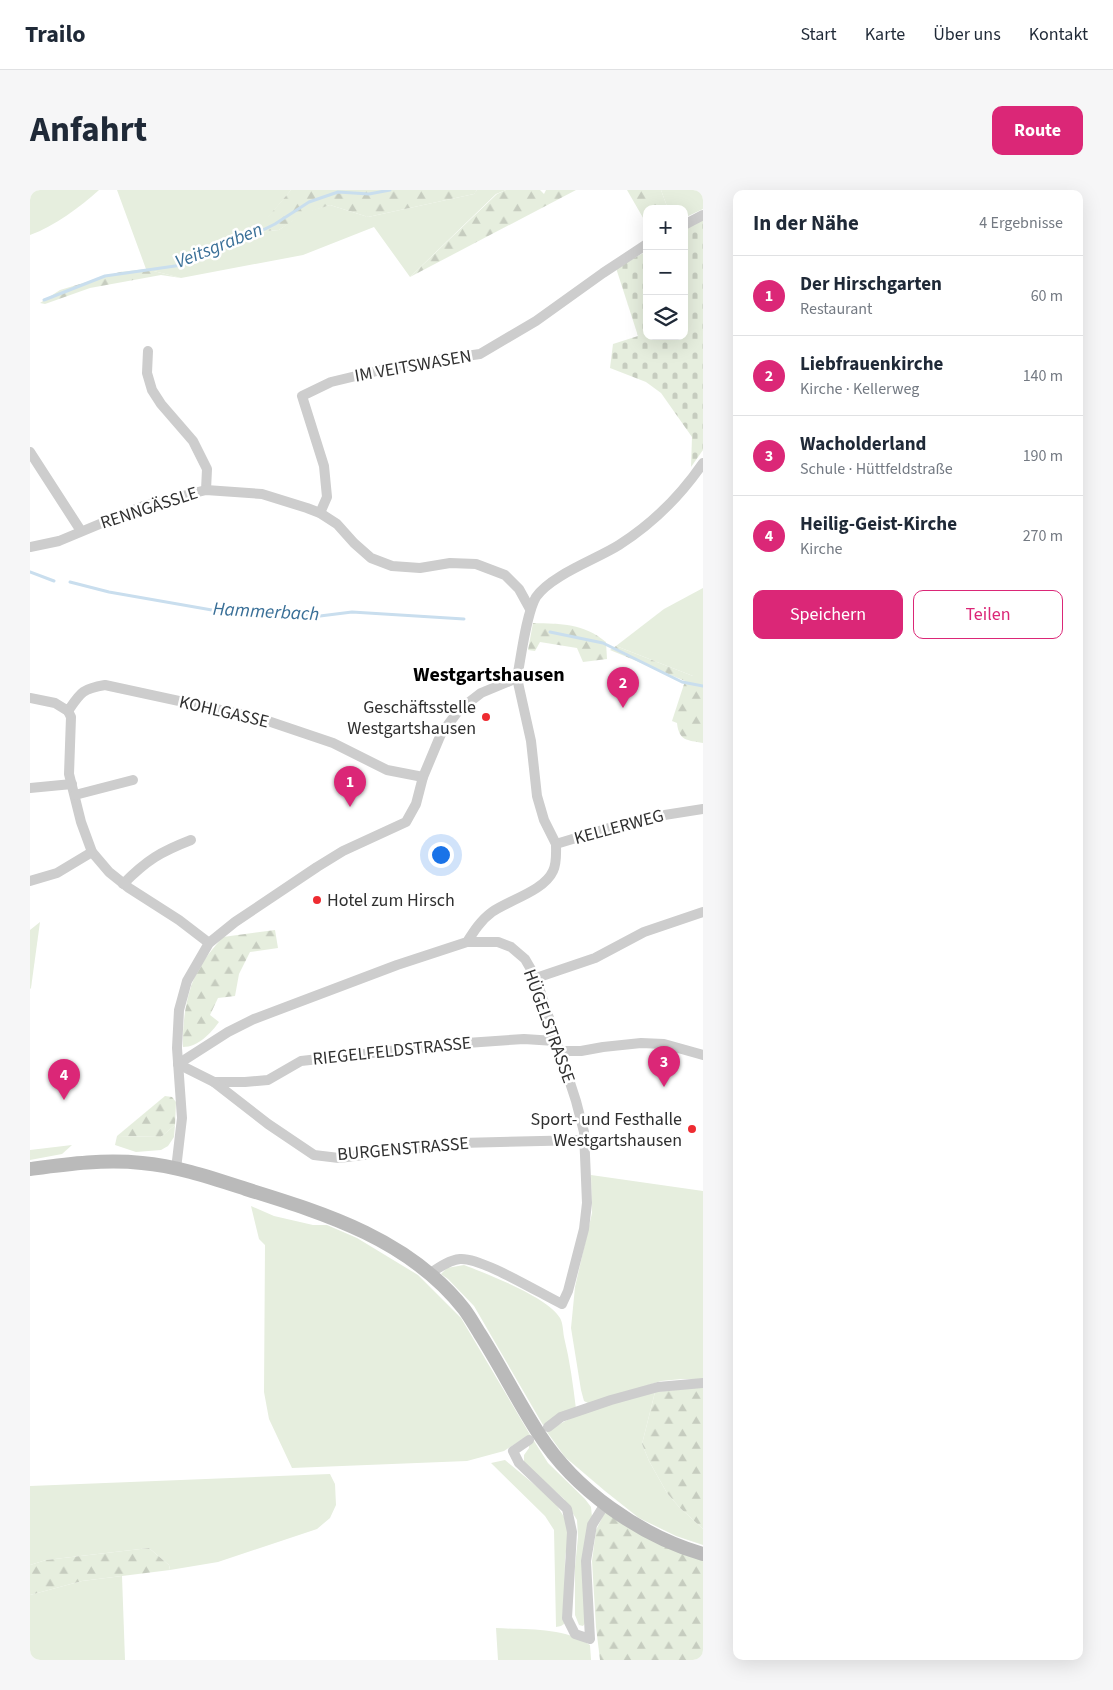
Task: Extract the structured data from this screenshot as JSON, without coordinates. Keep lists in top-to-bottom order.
{
  "streets": {
    "street": [
      "IM VEITSWASEN",
      "RENNGÄSSLE",
      "KOHLGASSE",
      "KELLERWEG",
      "HÜGELSTRASSE",
      "RIEGELFELDSTRASSE",
      "BURGENSTRASSE"
    ]
  },
  "crossings": [
    ["IM VEITSWASEN", "RENNGÄSSLE"],
    ["HÜGELSTRASSE", "RIEGELFELDSTRASSE"],
    ["HÜGELSTRASSE", "BURGENSTRASSE"],
    ["RIEGELFELDSTRASSE", "BURGENSTRASSE"]
  ],
  "districts": ["Westgartshausen"],
  "water": ["Veitsgraben", "Hammerbach"],
  "places": ["Geschäftsstelle Westgartshausen", "Hotel zum Hirsch", "Sport- und Festhalle Westgartshausen"],
  "page": {
    "header": "Trailo",
    "nav": [
      "Start",
      "Karte",
      "Über uns",
      "Kontakt"
    ],
    "title": "Anfahrt",
    "buttons": [
      "Route",
      ["Speichern", "Teilen"]
    ],
    "heading": ["In der Nähe", "4 Ergebnisse"],
    "map_buttons": ["+", "−"],
    "list": [
      {
        "mark": "1",
        "name": "Der Hirschgarten",
        "note": "Restaurant",
        "value": "60 m"
      },
      {
        "mark": "2",
        "name": "Liebfrauenkirche",
        "note": "Kirche · Kellerweg",
        "value": "140 m"
      },
      {
        "mark": "3",
        "name": "Wacholderland",
        "note": "Schule · Hüttfeldstraße",
        "value": "190 m"
      },
      {
        "mark": "4",
        "name": "Heilig-Geist-Kirche",
        "note": "Kirche",
        "value": "270 m"
      }
    ],
    "pins": [
      "2",
      "1",
      "3",
      "4"
    ]
  }
}
